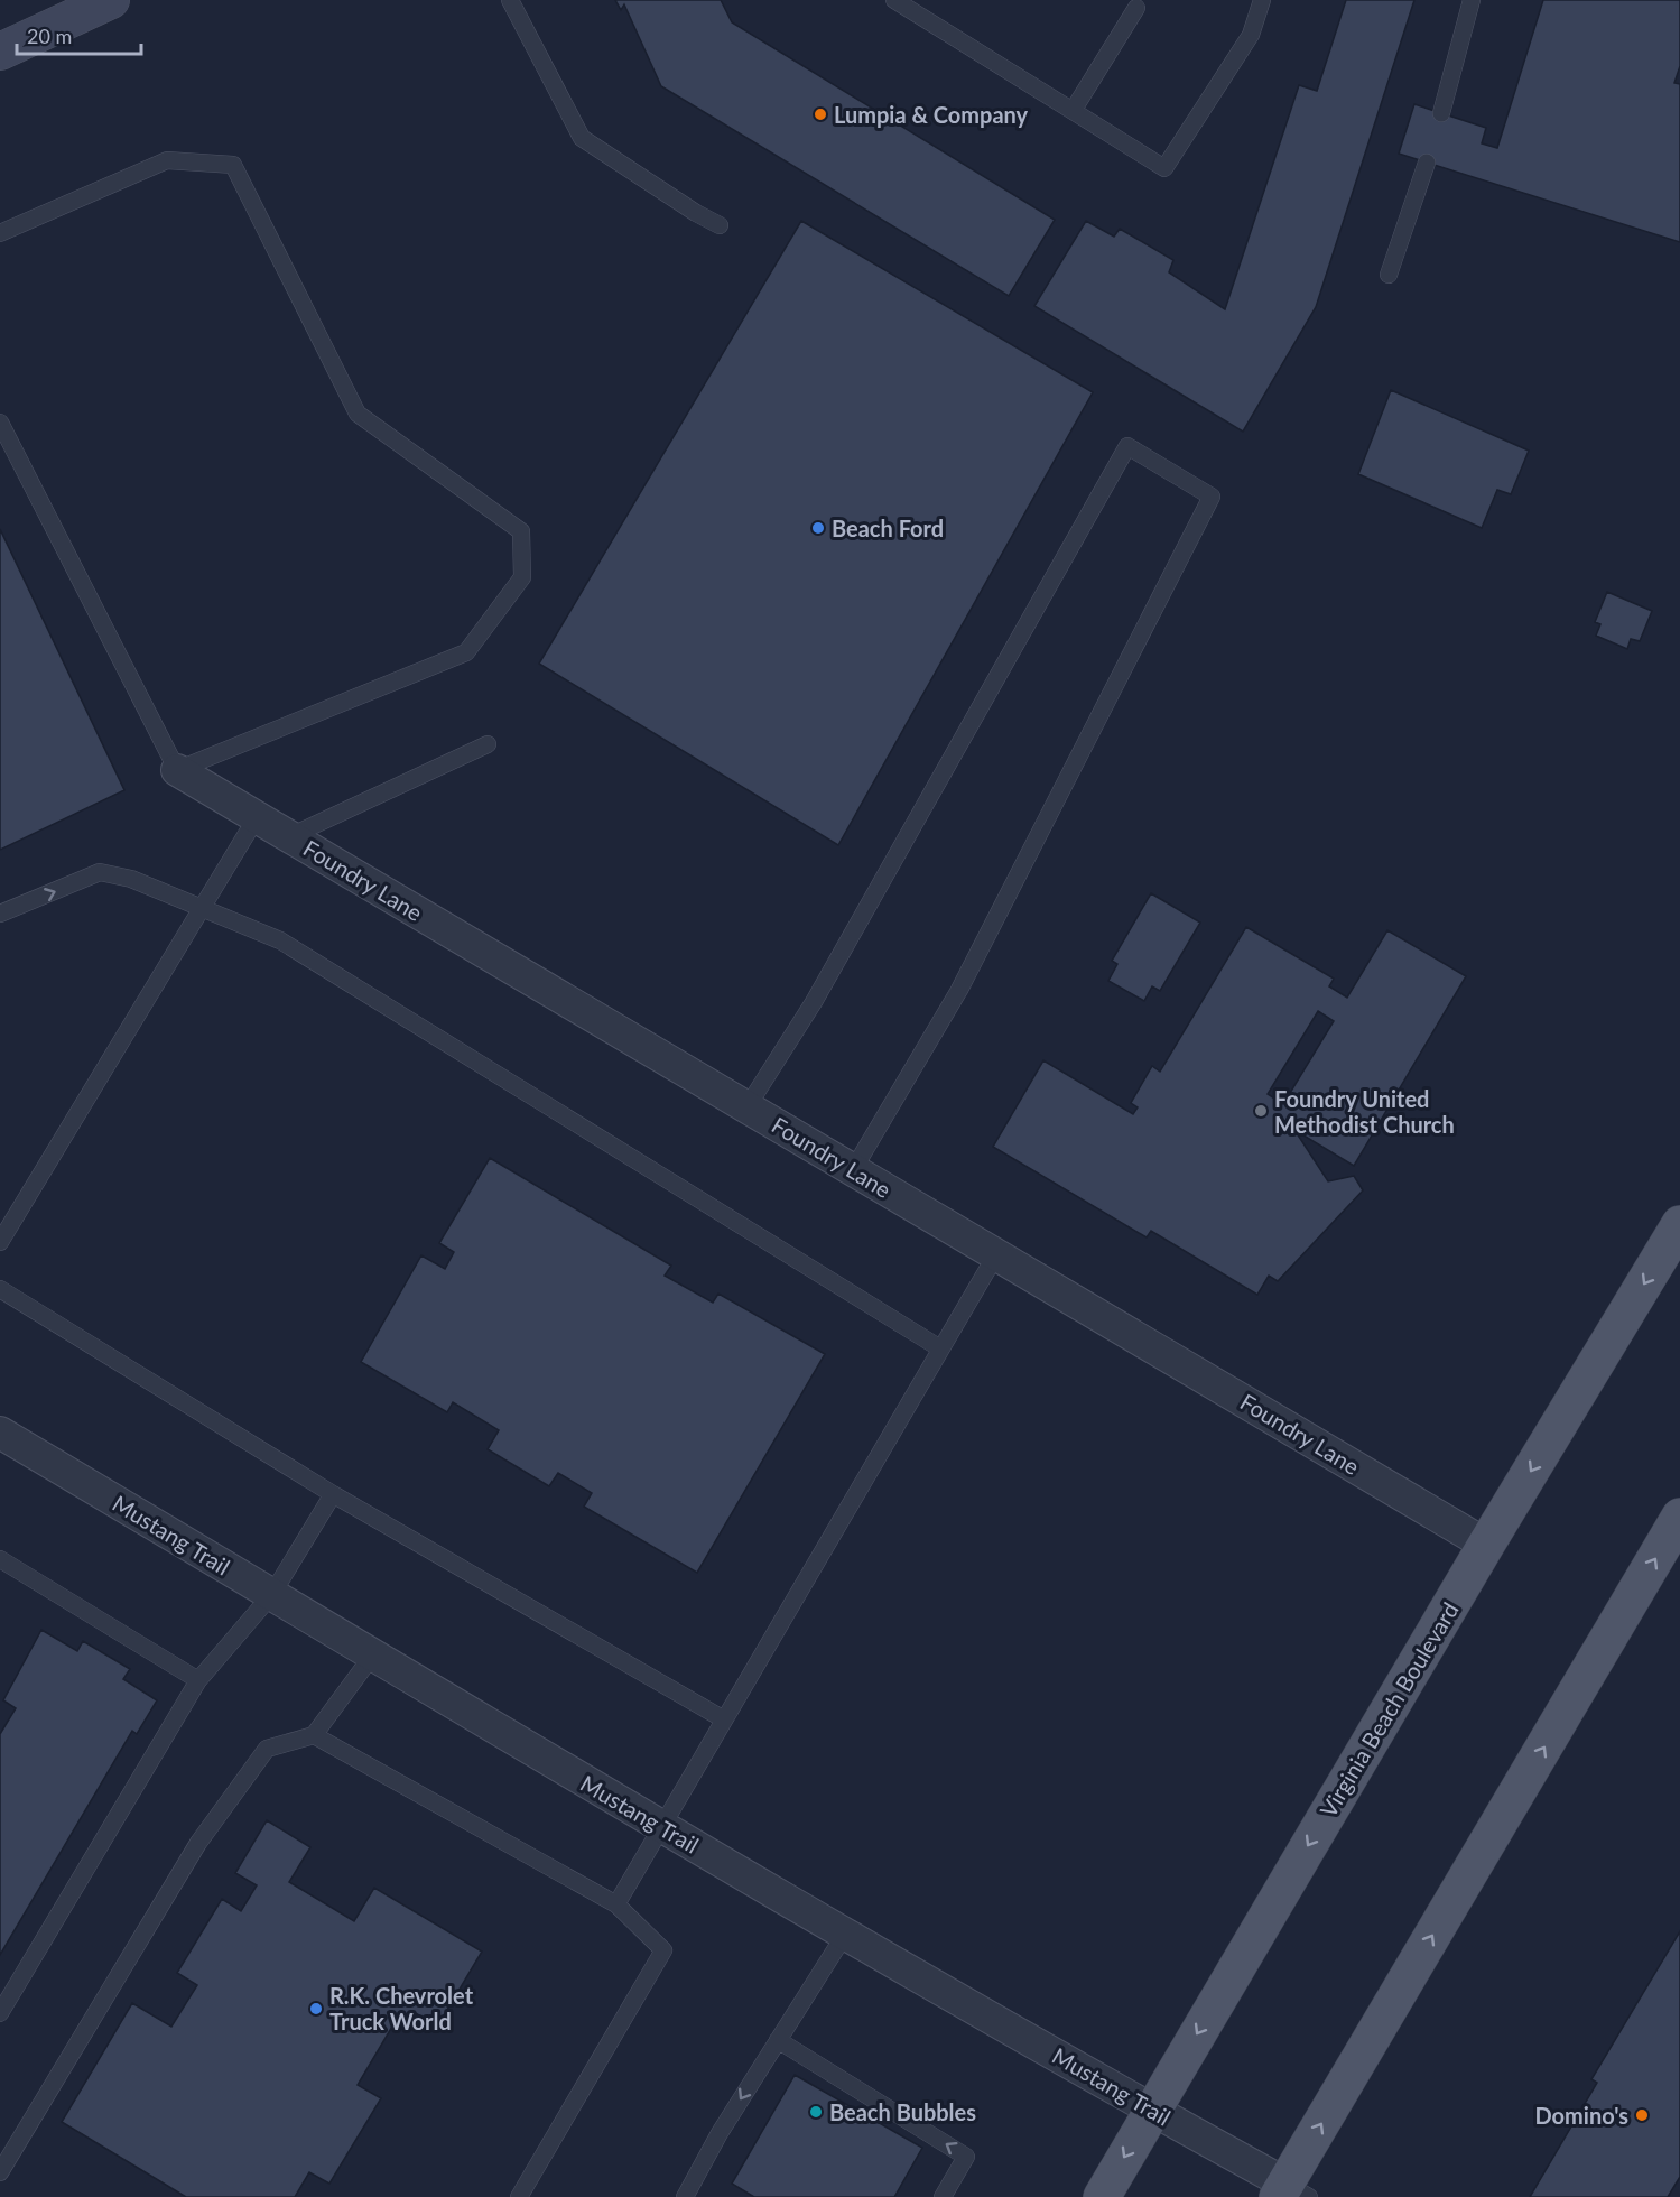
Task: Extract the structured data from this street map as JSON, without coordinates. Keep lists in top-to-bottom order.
{
  "streets": {
    "main road": ["Virginia Beach Boulevard"],
    "street": ["Foundry Lane", "Mustang Trail"]
  },
  "crossings": [
    ["Foundry Lane", "Virginia Beach Boulevard"],
    ["Mustang Trail", "Virginia Beach Boulevard"]
  ],
  "places": [
    "Lumpia & Company",
    "Beach Ford",
    "Foundry United Methodist Church",
    "R.K. Chevrolet Truck World",
    "Beach Bubbles",
    "Domino's"
  ],
  "scale_bar": "20 m"
}
